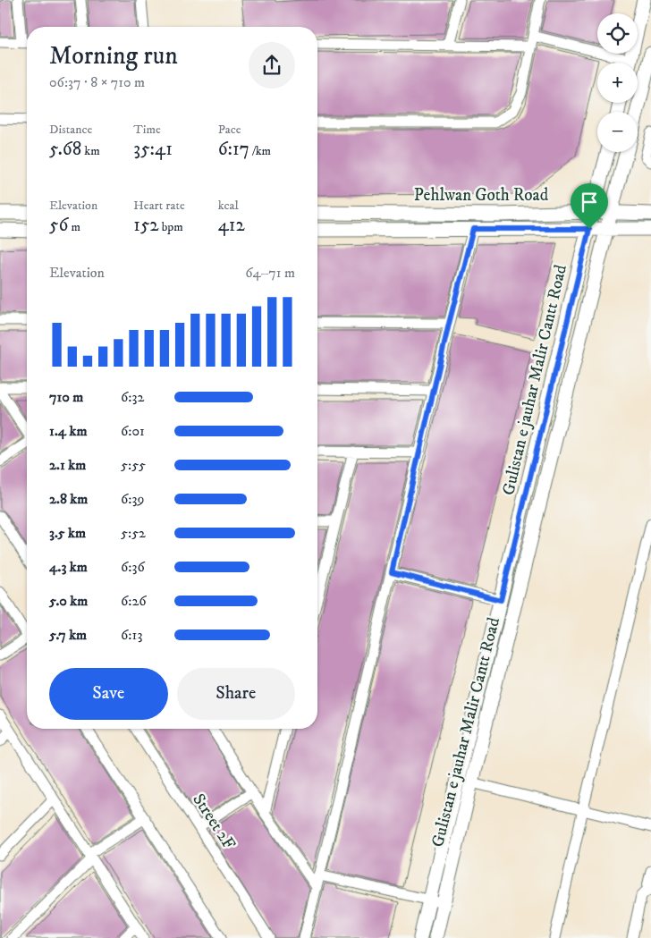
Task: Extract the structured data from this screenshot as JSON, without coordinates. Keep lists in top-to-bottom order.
{
  "streets": {
    "main road": ["Pehlwan Goth Road", "Gulistan e jauhar Malir Cantt Road"],
    "street": ["Street 2F"]
  },
  "crossings": [
    ["Pehlwan Goth Road", "Gulistan e jauhar Malir Cantt Road"]
  ],
  "page": {
    "map_buttons": ["+", "−"],
    "heading": ["Morning run", "06:37 · 8 × 710 m"],
    "stats": [
      ["Distance", "5.68 km"],
      ["Time", "35:41"],
      ["Pace", "6:17 /km"],
      ["Elevation", "56 m"],
      ["Heart rate", "152 bpm"],
      ["kcal", "412"]
    ],
    "chart": ["Elevation", "64–71 m"],
    "list": [
      {
        "name": "710 m",
        "note": "6:32"
      },
      {
        "name": "1.4 km",
        "note": "6:01"
      },
      {
        "name": "2.1 km",
        "note": "5:55"
      },
      {
        "name": "2.8 km",
        "note": "6:39"
      },
      {
        "name": "3.5 km",
        "note": "5:52"
      },
      {
        "name": "4.3 km",
        "note": "6:36"
      },
      {
        "name": "5.0 km",
        "note": "6:26"
      },
      {
        "name": "5.7 km",
        "note": "6:13"
      }
    ],
    "buttons": ["Save", "Share"]
  }
}
